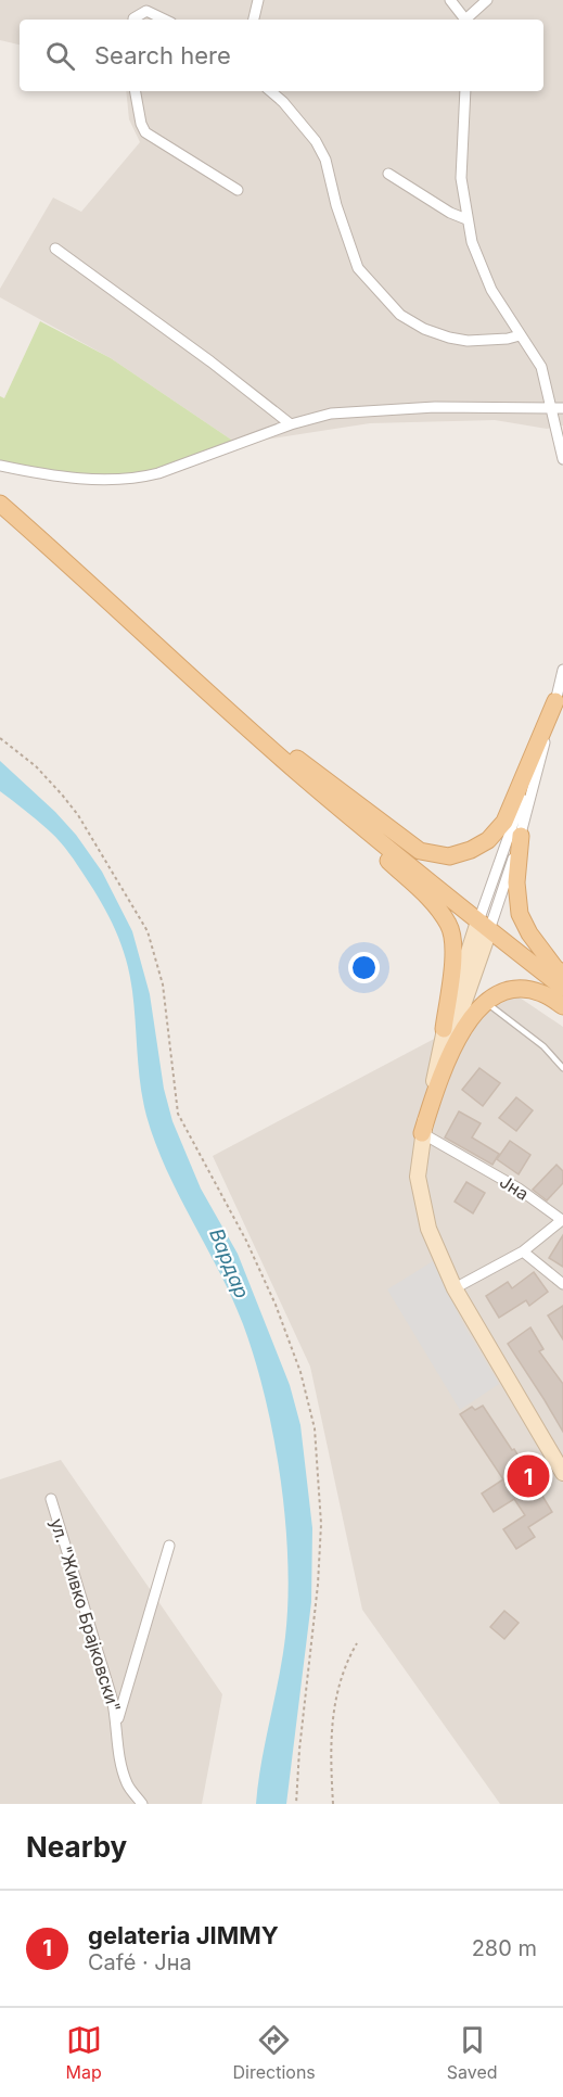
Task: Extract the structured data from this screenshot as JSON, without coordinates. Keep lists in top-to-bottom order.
{
  "streets": {
    "street": ["Јна", "ул. \"Живко Брајковски\""]
  },
  "water": ["Вардар"],
  "page": {
    "search": "Search here",
    "pins": "1",
    "heading": "Nearby",
    "list": [
      {
        "mark": "1",
        "name": "gelateria JIMMY",
        "note": "Café · Јна",
        "value": "280 m"
      }
    ],
    "nav": ["Map", "Directions", "Saved"]
  }
}
